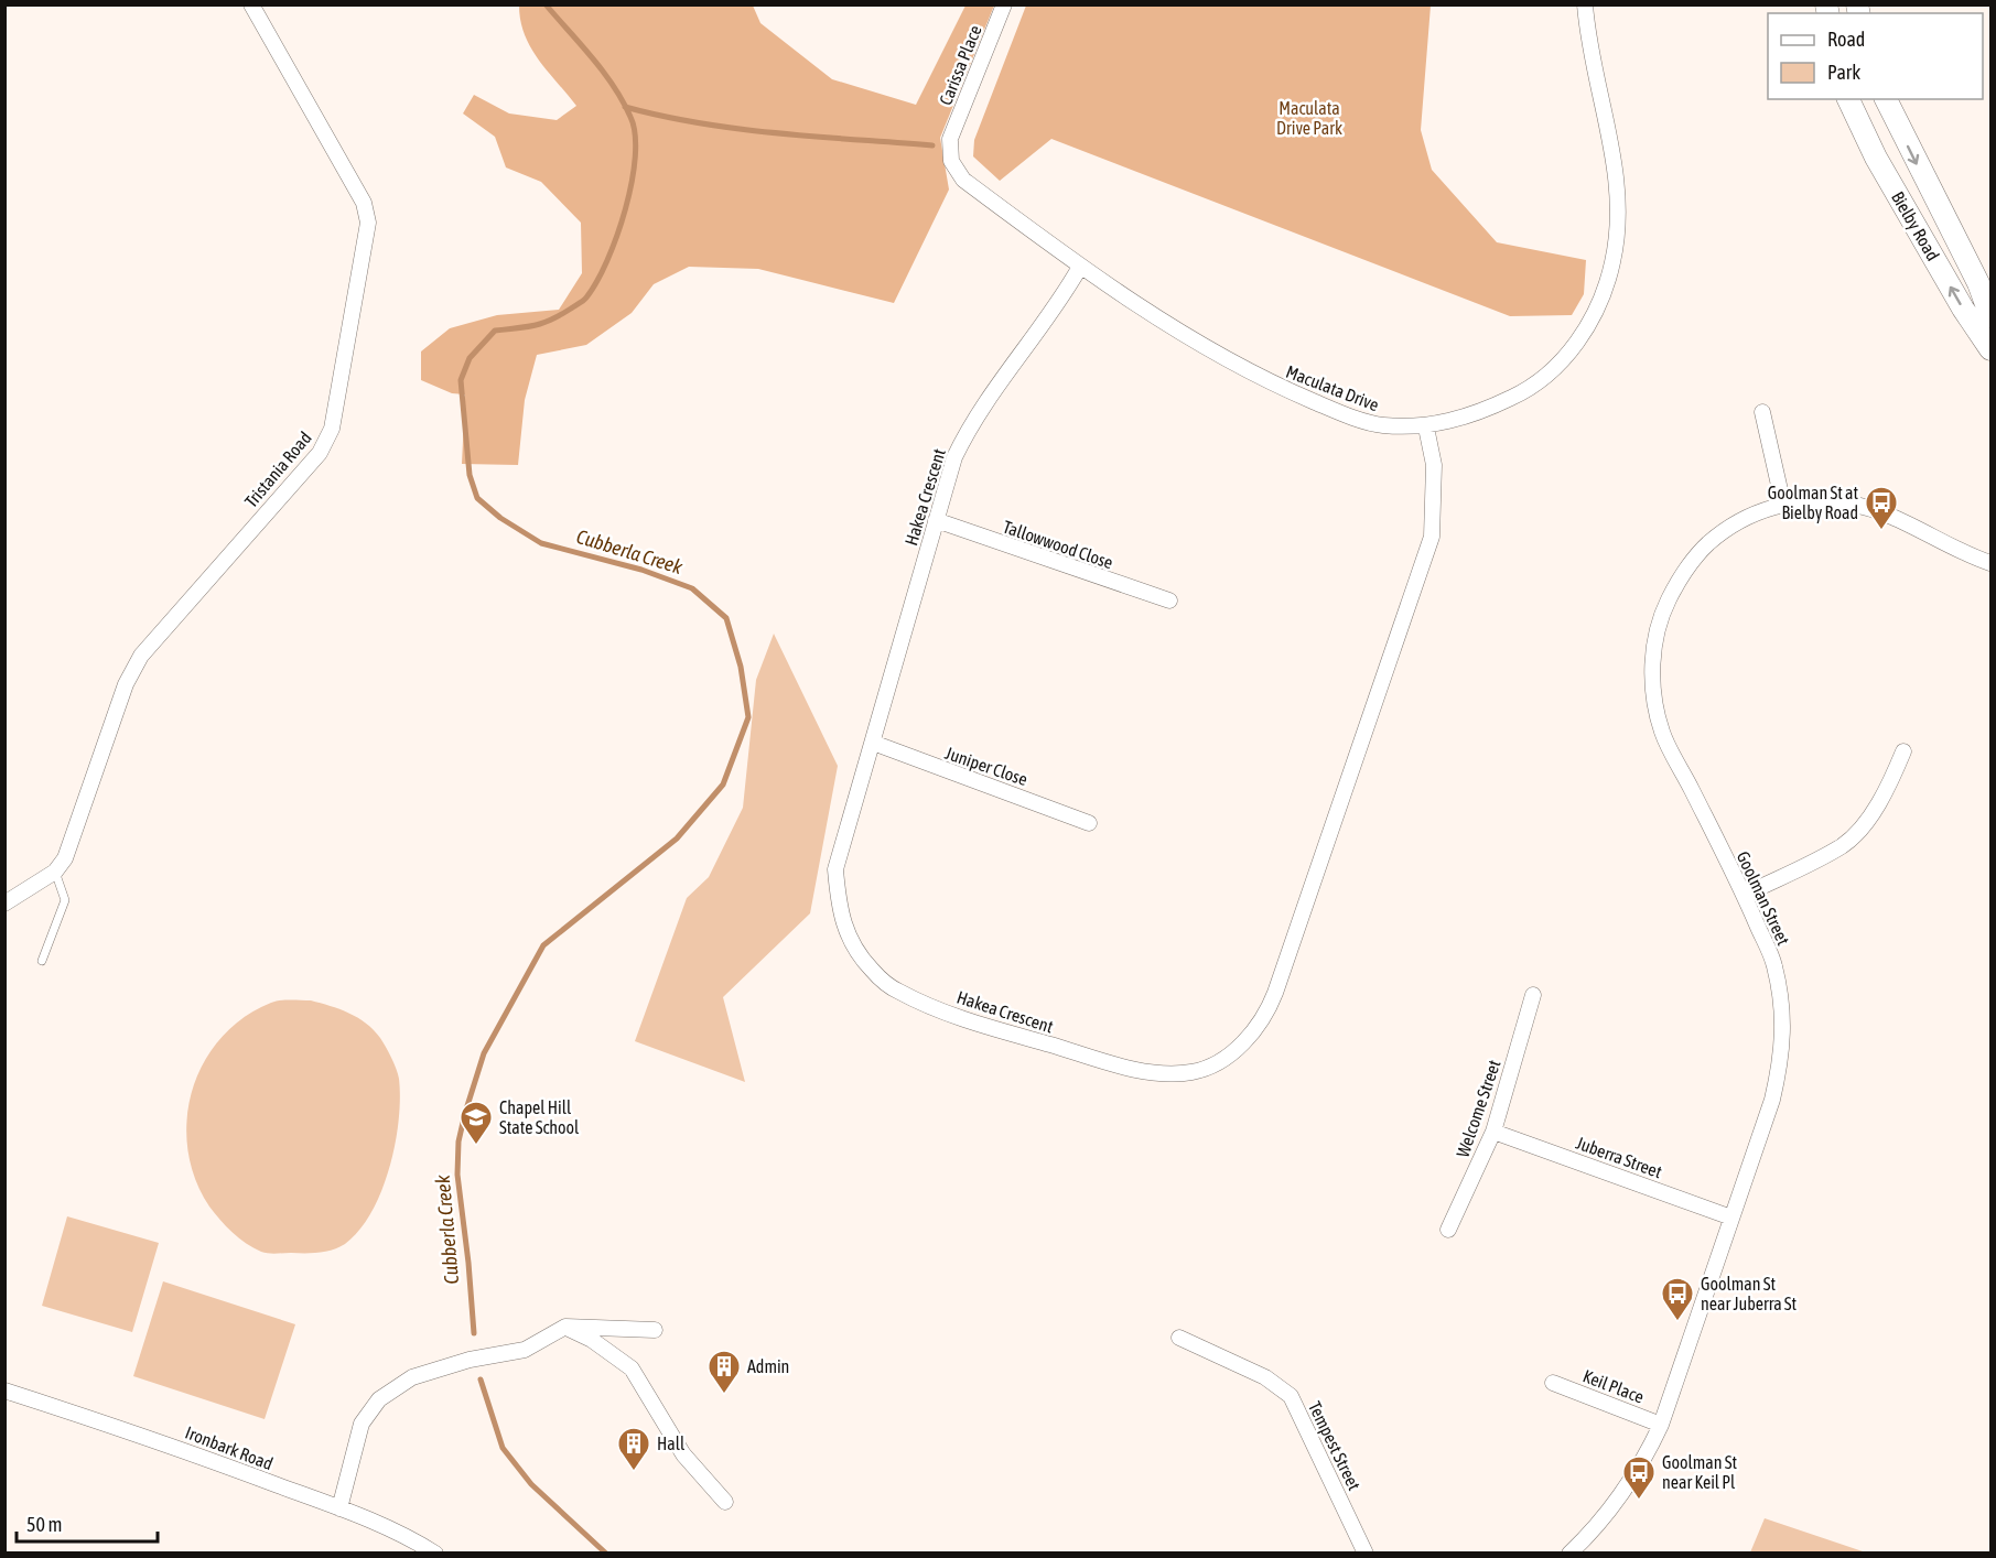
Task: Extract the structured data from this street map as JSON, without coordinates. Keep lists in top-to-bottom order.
{
  "streets": {
    "street": [
      "Carissa Place",
      "Bielby Road",
      "Maculata Drive",
      "Tristania Road",
      "Hakea Crescent",
      "Tallowwood Close",
      "Juniper Close",
      "Goolman Street",
      "Welcome Street",
      "Juberra Street",
      "Keil Place",
      "Tempest Street",
      "Ironbark Road"
    ]
  },
  "crossings": [
    ["Carissa Place", "Maculata Drive"],
    ["Maculata Drive", "Hakea Crescent"],
    ["Hakea Crescent", "Tallowwood Close"],
    ["Hakea Crescent", "Juniper Close"],
    ["Goolman Street", "Juberra Street"],
    ["Goolman Street", "Keil Place"],
    ["Welcome Street", "Juberra Street"]
  ],
  "water": ["Cubberla Creek"],
  "parks": ["Maculata Drive Park"],
  "places": {
    "bus stop": ["Goolman St at Bielby Road", "Goolman St near Juberra St", "Goolman St near Keil Pl"],
    "school or university": ["Chapel Hill State School"],
    "building": ["Admin", "Hall"]
  },
  "legend": ["Road", "Park"],
  "scale_bar": "50 m"
}
